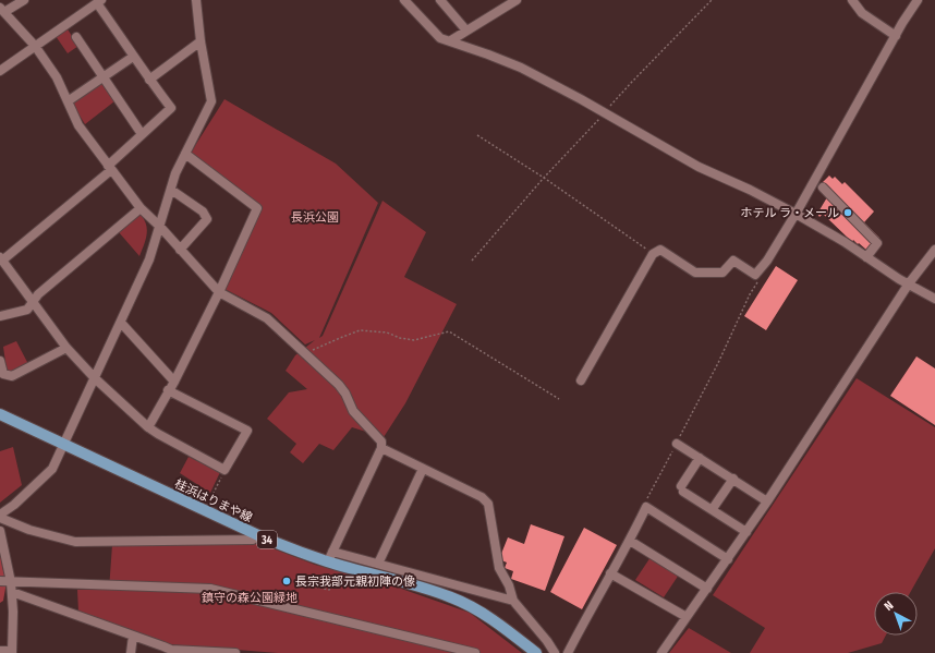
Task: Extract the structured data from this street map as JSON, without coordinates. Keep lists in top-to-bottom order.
{
  "streets": {
    "main road": ["桂浜はりまや線", "34"]
  },
  "parks": ["長浜公園", "鎮守の森公園緑地"],
  "places": ["ホテル ラ・メール", "長宗我部元親初陣の像"],
  "north": "top left"
}
